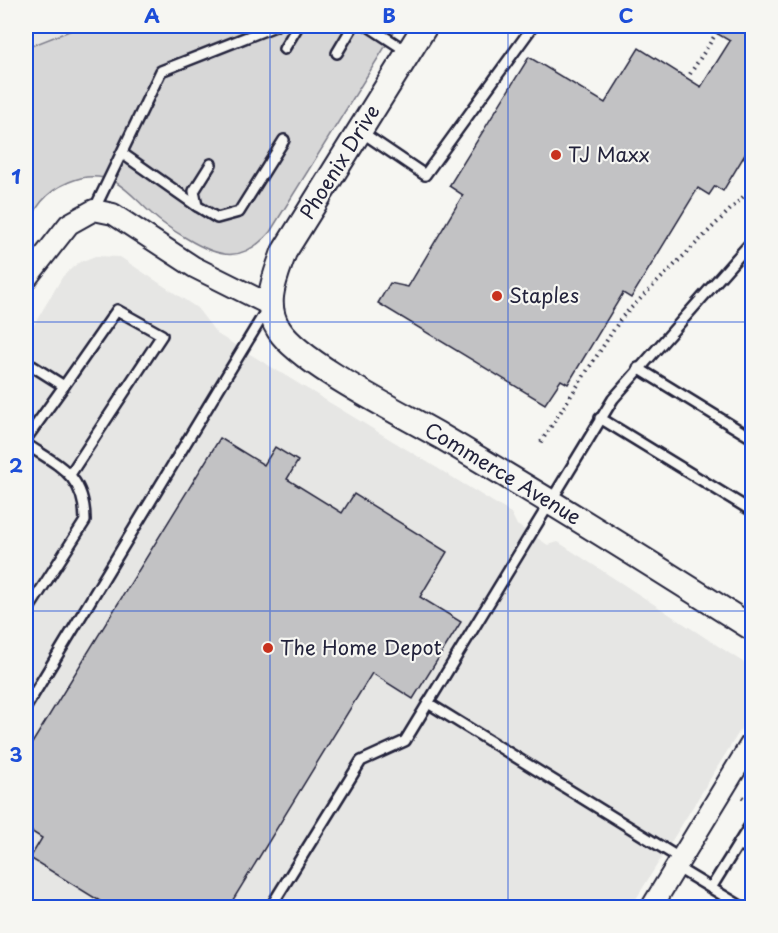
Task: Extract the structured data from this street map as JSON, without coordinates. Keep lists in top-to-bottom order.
{
  "streets": {
    "street": ["Phoenix Drive", "Commerce Avenue"]
  },
  "crossings": [
    ["Phoenix Drive", "Commerce Avenue"]
  ],
  "places": ["TJ Maxx", "Staples", "The Home Depot"],
  "grid": {
    "columns": ["A", "B", "C"],
    "rows": ["1", "2", "3"]
  }
}
